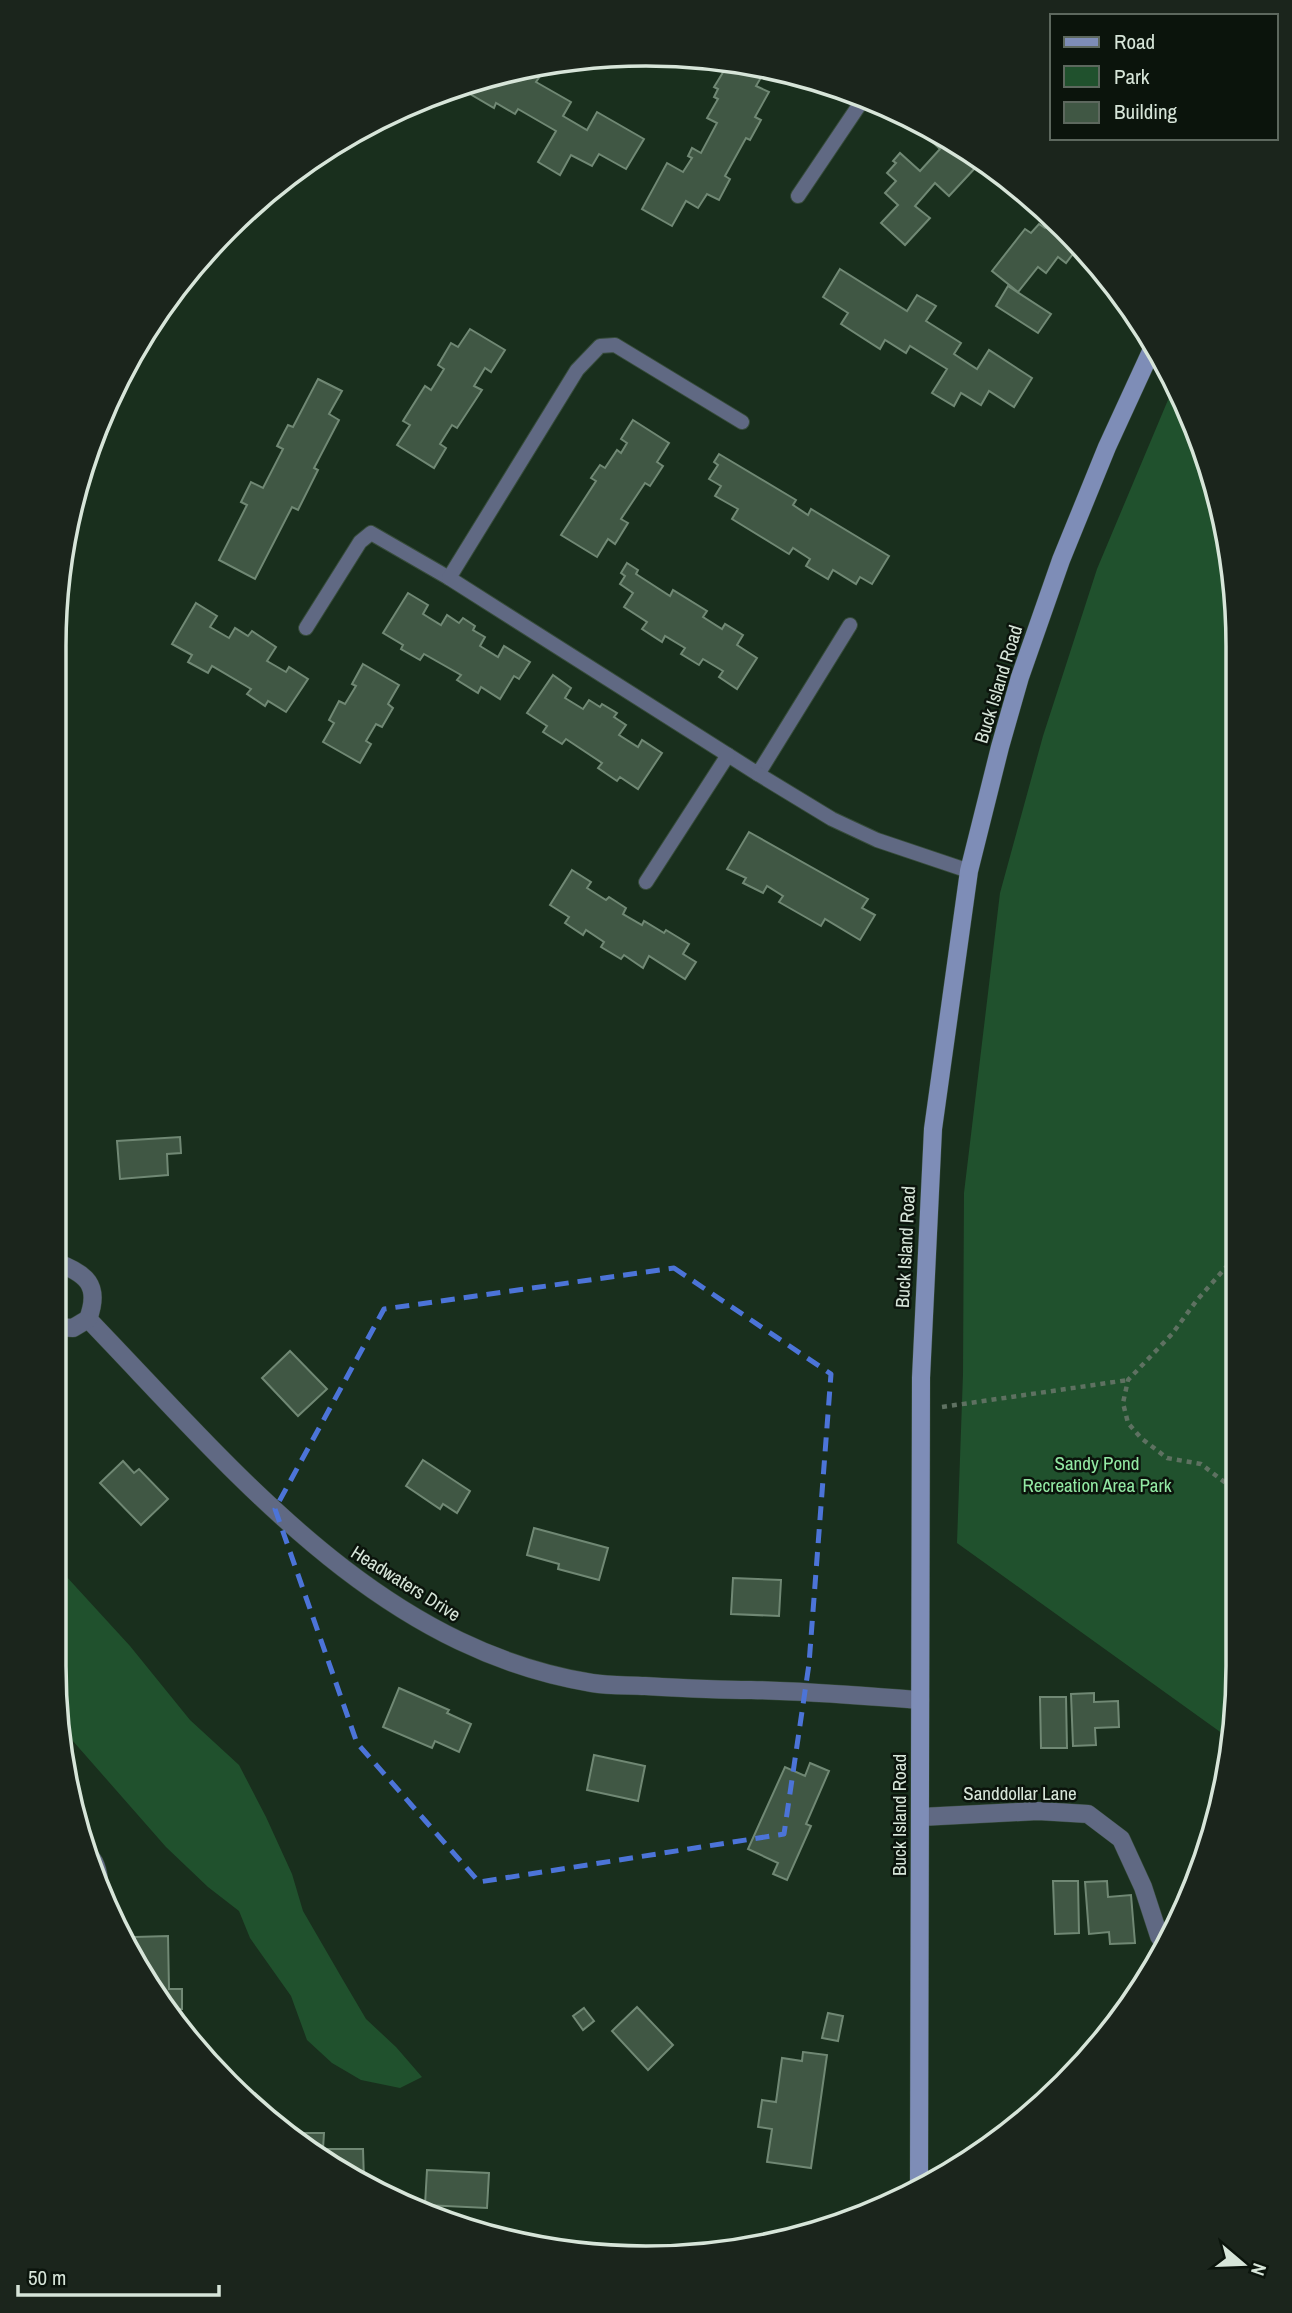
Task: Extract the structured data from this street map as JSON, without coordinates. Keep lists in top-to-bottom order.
{
  "streets": {
    "main road": ["Buck Island Road"],
    "street": ["Headwaters Drive", "Sanddollar Lane"]
  },
  "crossings": [
    ["Buck Island Road", "Headwaters Drive"],
    ["Buck Island Road", "Sanddollar Lane"]
  ],
  "parks": ["Sandy Pond Recreation Area Park"],
  "legend": ["Road", "Park", "Building"],
  "scale_bar": "50 m",
  "north": "right"
}
